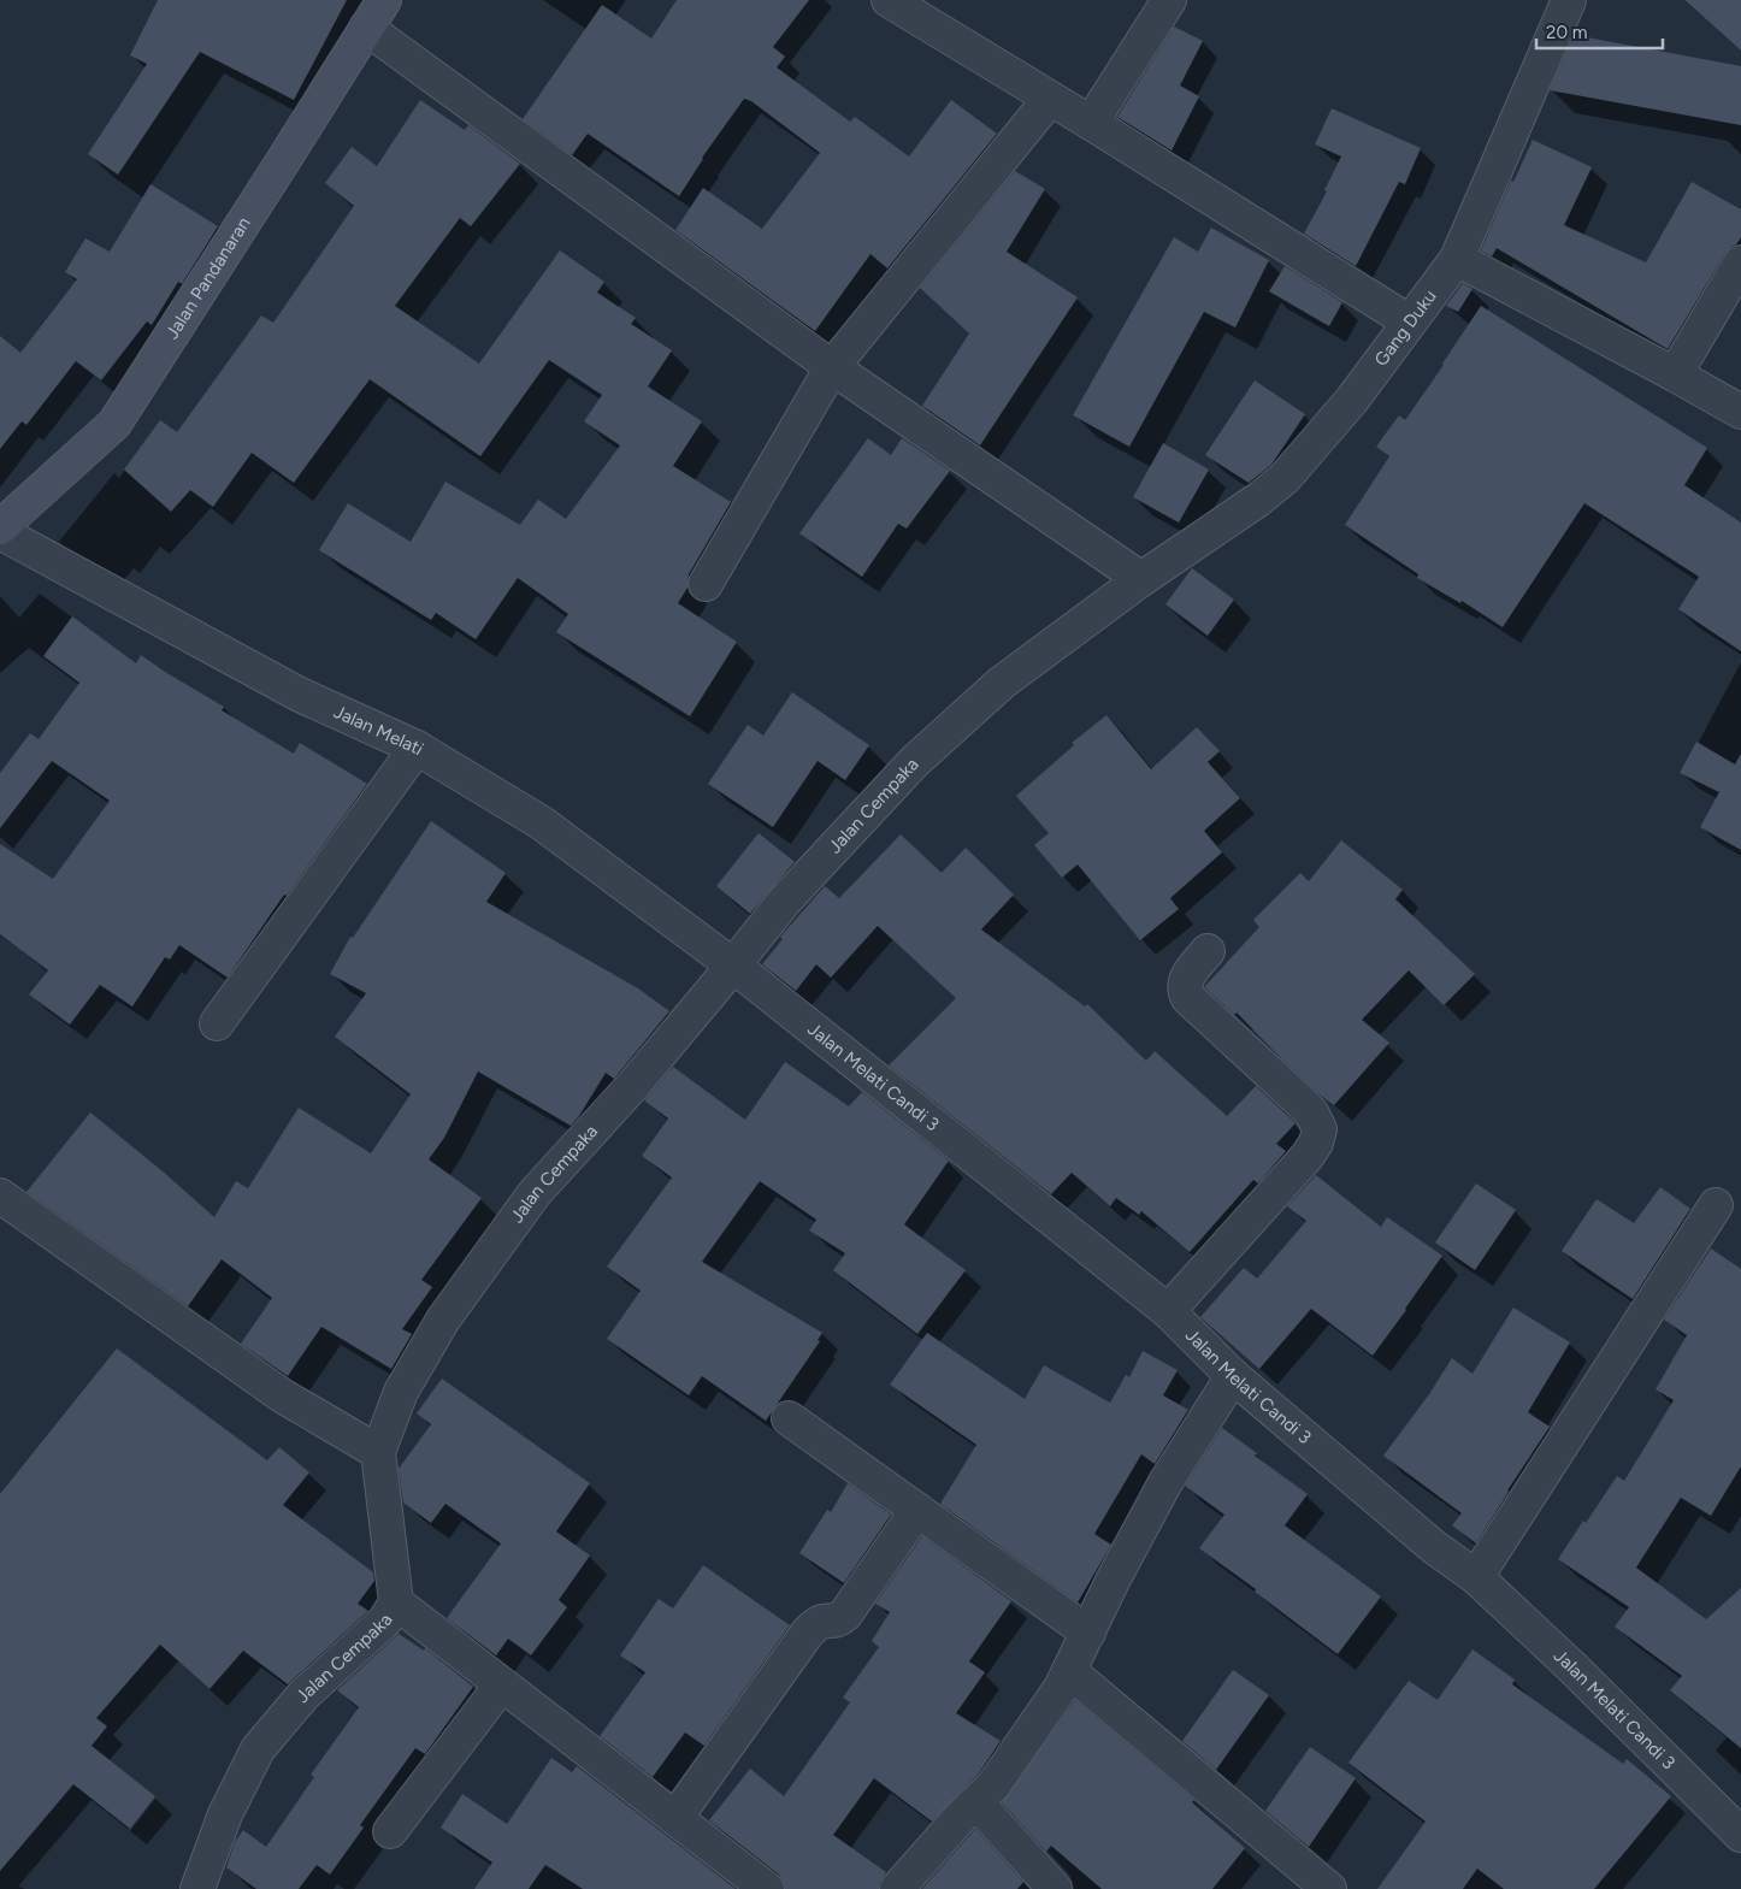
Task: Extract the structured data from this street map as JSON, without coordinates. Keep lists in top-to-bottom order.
{
  "streets": {
    "main road": ["Jalan Pandanaran"],
    "street": [
      "Gang Duku",
      "Jalan Melati",
      "Jalan Cempaka",
      "Jalan Melati Candi 3"
    ]
  },
  "crossings": [
    ["Gang Duku", "Jalan Cempaka"],
    ["Jalan Melati", "Jalan Cempaka"],
    ["Jalan Melati", "Jalan Melati Candi 3"],
    ["Jalan Cempaka", "Jalan Melati Candi 3"]
  ],
  "scale_bar": "20 m"
}
